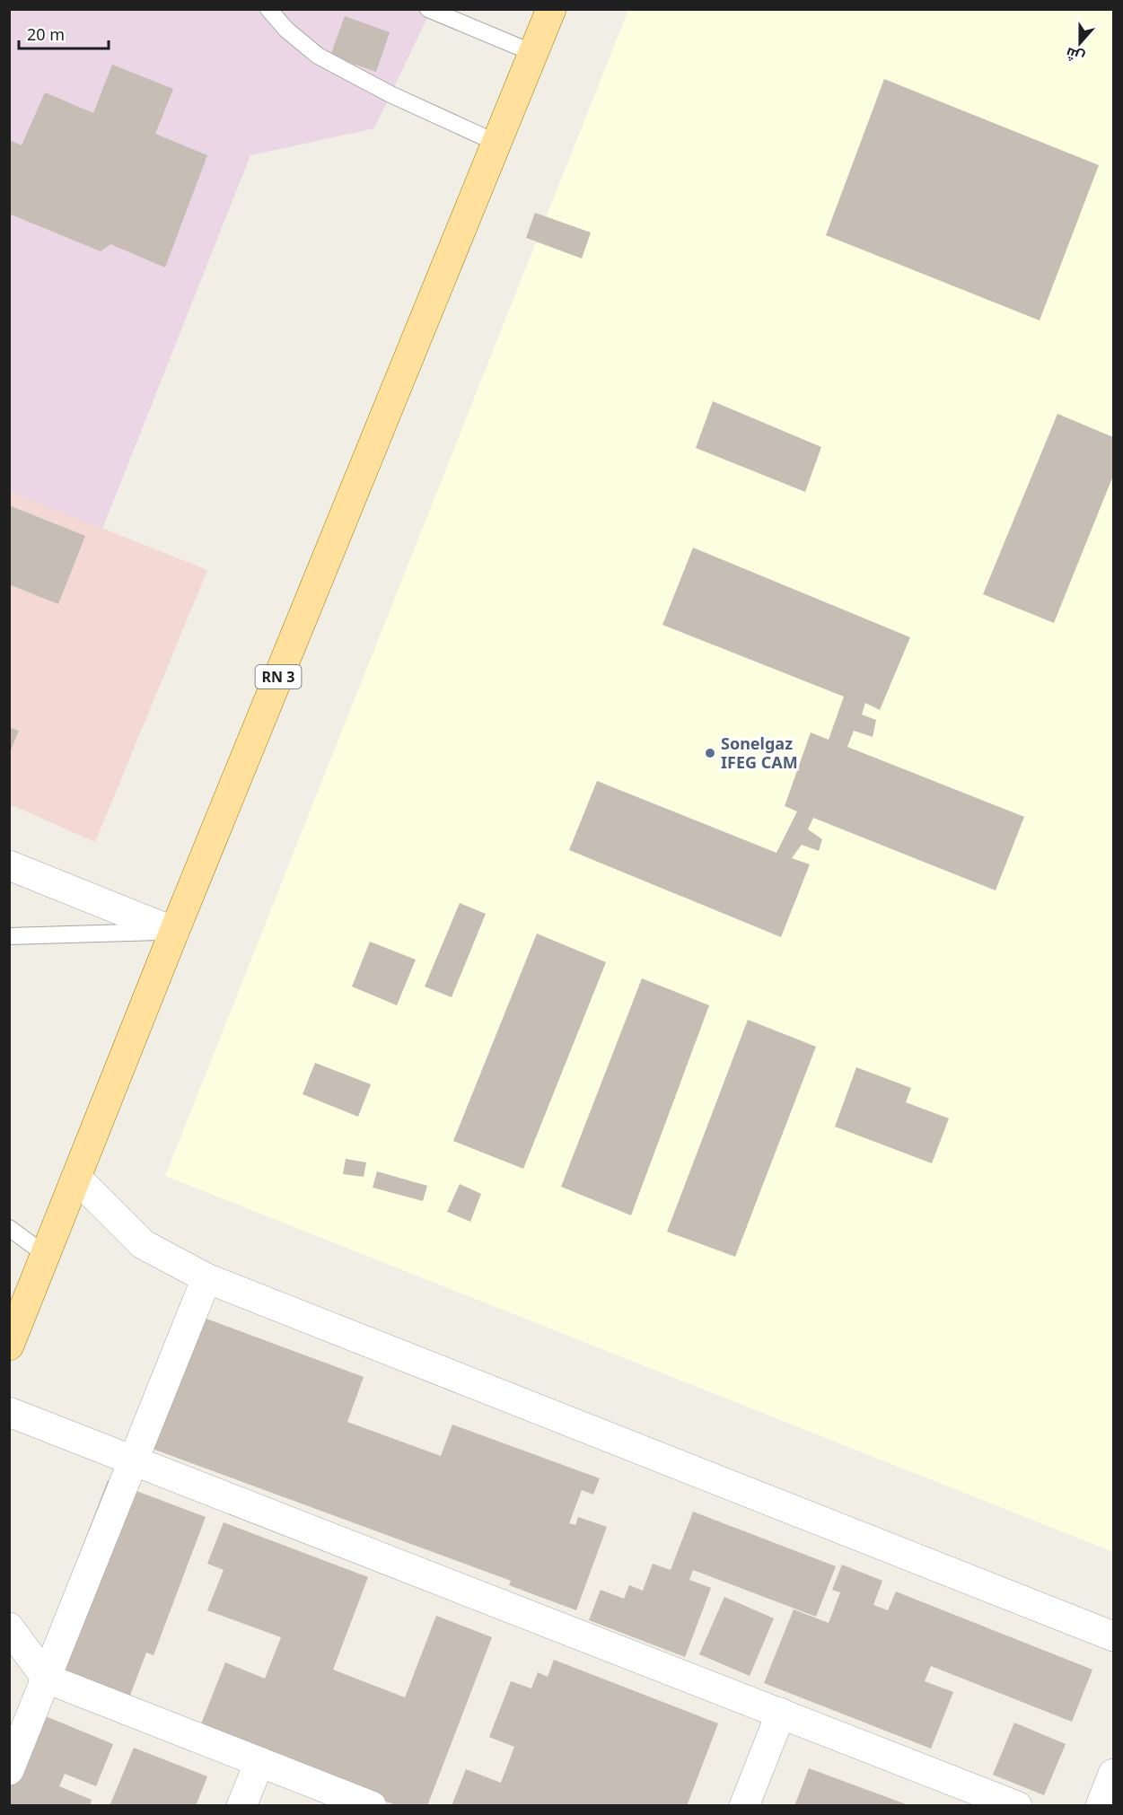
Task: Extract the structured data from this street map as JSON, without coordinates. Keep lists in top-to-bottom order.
{
  "streets": {
    "main road": ["RN 3"]
  },
  "places": ["Sonelgaz IFEG CAM"],
  "scale_bar": "20 m",
  "north": "bottom"
}
